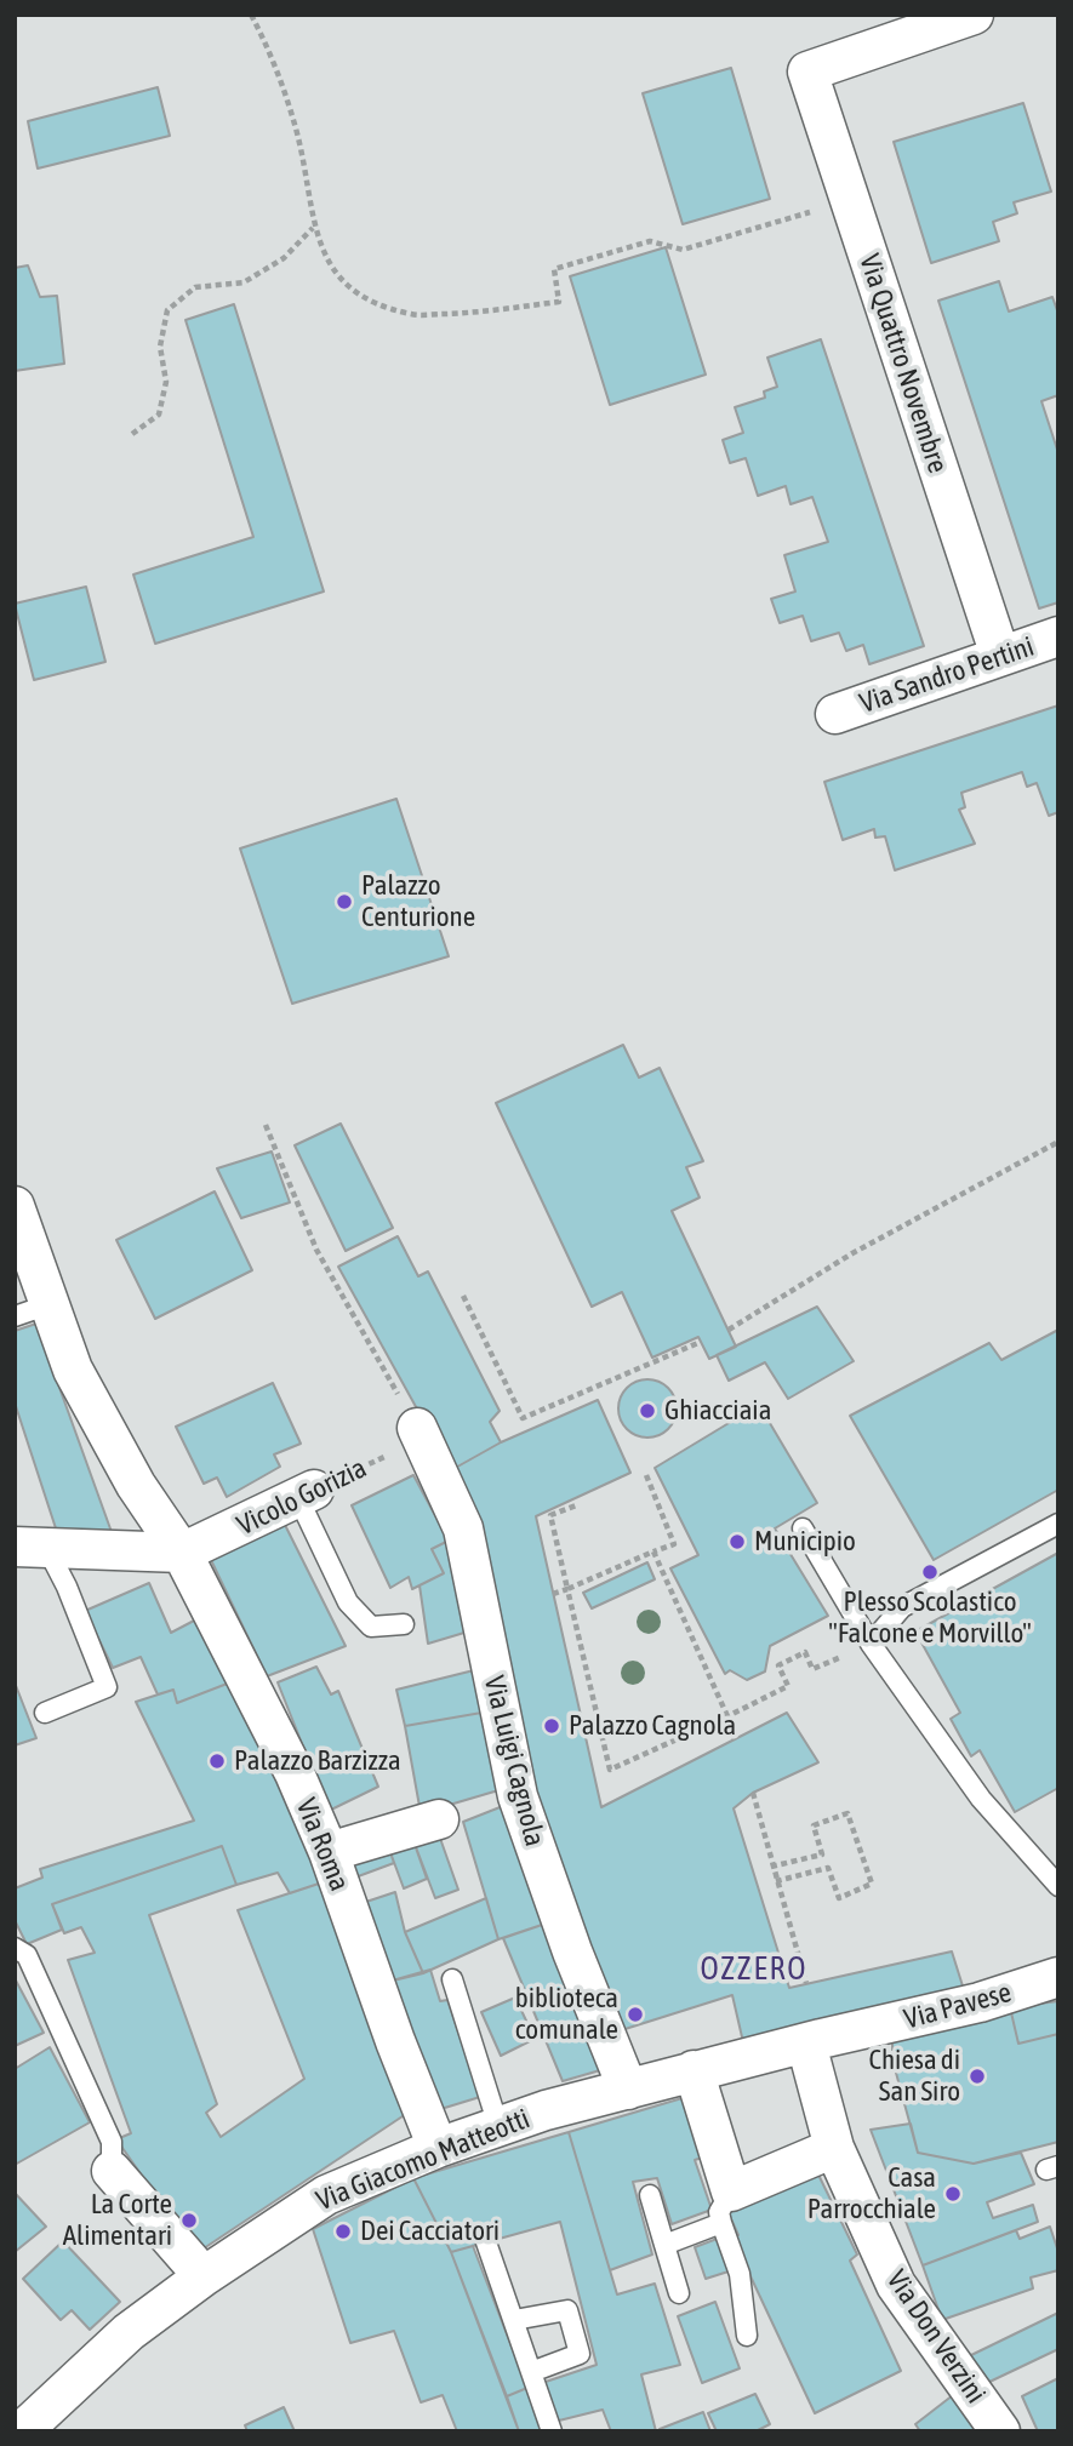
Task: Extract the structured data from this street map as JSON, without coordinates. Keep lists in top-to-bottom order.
{
  "streets": {
    "street": [
      "Via Quattro Novembre",
      "Via Sandro Pertini",
      "Vicolo Gorizia",
      "Via Luigi Cagnola",
      "Via Roma",
      "Via Pavese",
      "Via Giacomo Matteotti",
      "Via Don Verzini"
    ]
  },
  "crossings": [
    ["Via Quattro Novembre", "Via Sandro Pertini"],
    ["Vicolo Gorizia", "Via Luigi Cagnola"],
    ["Vicolo Gorizia", "Via Roma"],
    ["Via Luigi Cagnola", "Via Giacomo Matteotti"],
    ["Via Roma", "Via Giacomo Matteotti"],
    ["Via Pavese", "Via Giacomo Matteotti"],
    ["Via Pavese", "Via Don Verzini"]
  ],
  "districts": ["OZZERO"],
  "places": [
    "Palazzo Centurione",
    "Ghiacciaia",
    "Municipio",
    "Plesso Scolastico \"Falcone e Morvillo\"",
    "Palazzo Cagnola",
    "Palazzo Barzizza",
    "biblioteca comunale",
    "Chiesa di San Siro",
    "Casa Parrocchiale",
    "La Corte Alimentari",
    "Dei Cacciatori"
  ]
}
